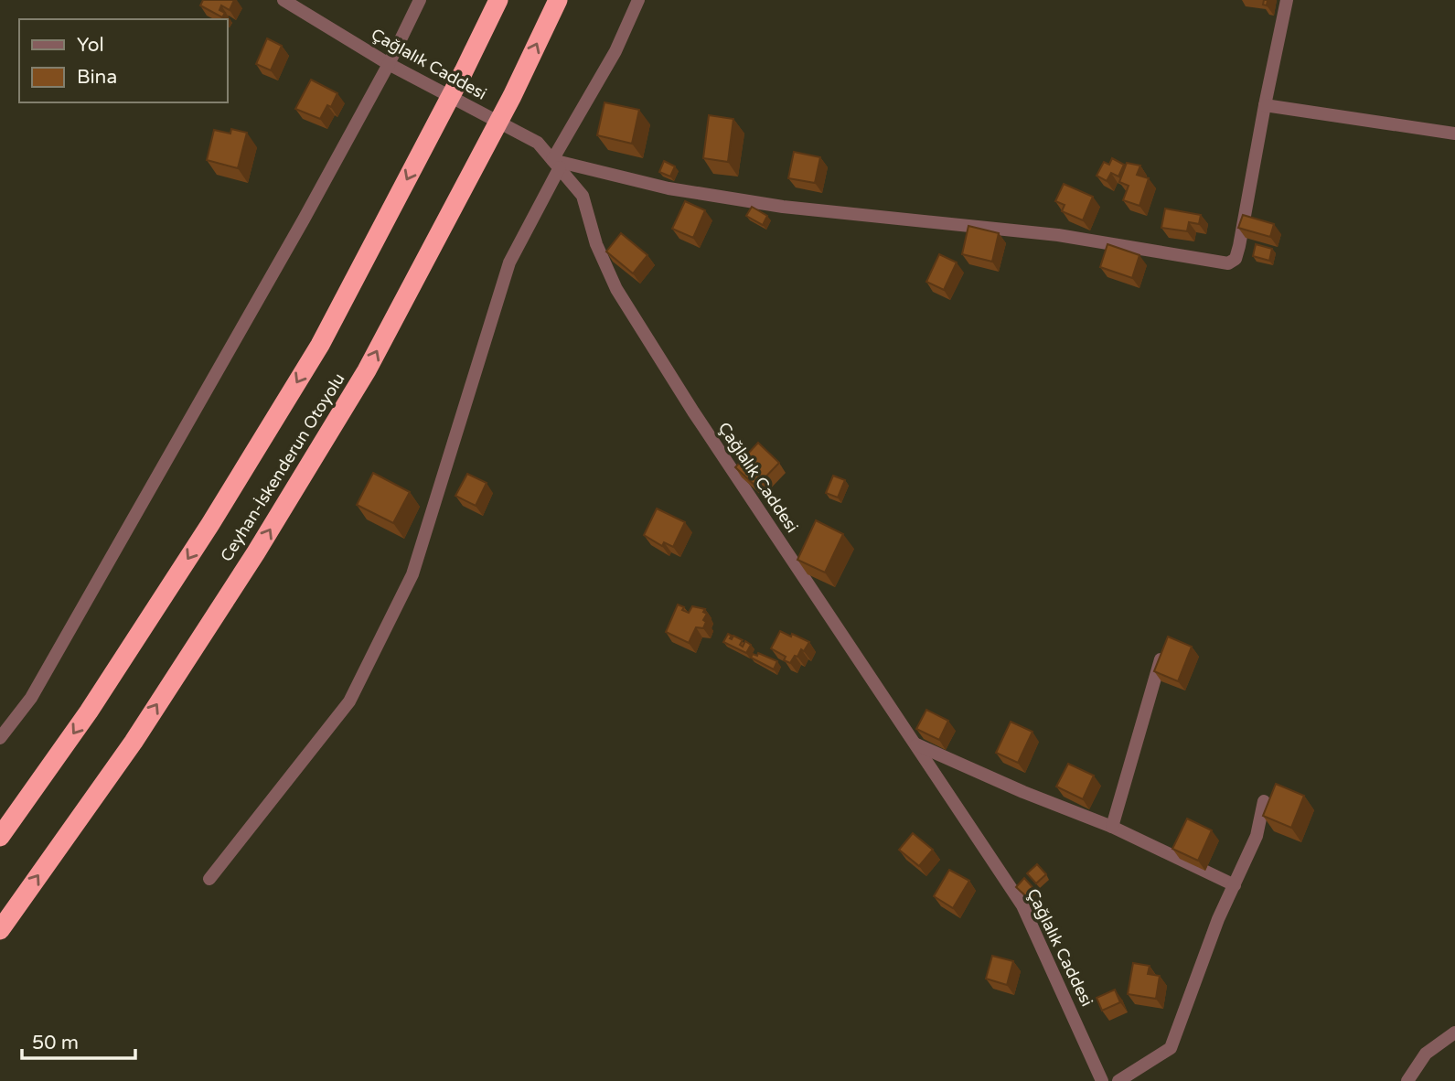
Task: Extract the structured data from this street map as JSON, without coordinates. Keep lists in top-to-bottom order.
{
  "streets": {
    "highway": ["Ceyhan-İskenderun Otoyolu"],
    "street": ["Çağlalık Caddesi"]
  },
  "legend": ["Yol", "Bina"],
  "scale_bar": "50 m"
}
